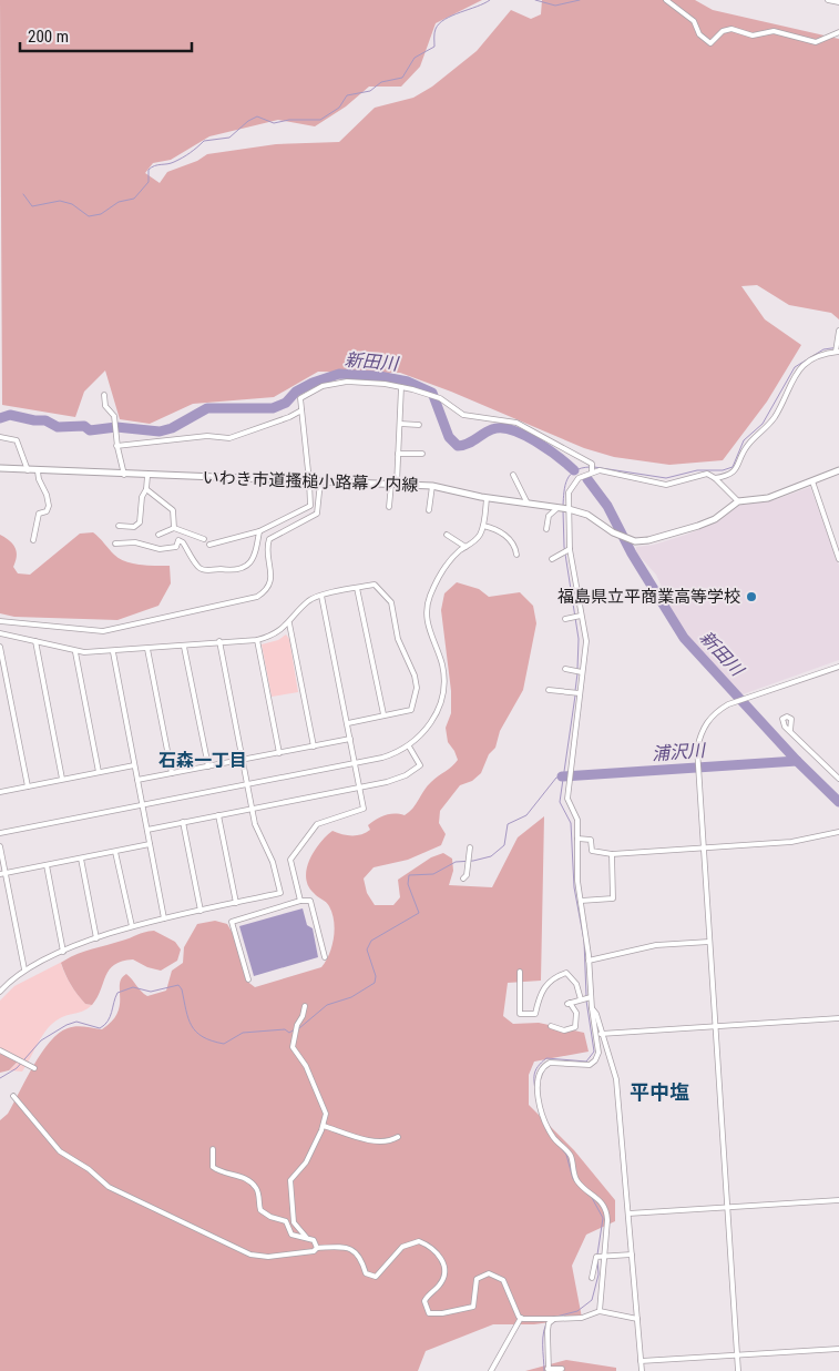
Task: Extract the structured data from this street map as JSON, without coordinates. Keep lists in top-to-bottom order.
{
  "streets": {
    "street": ["いわき市道搔槌小路幕ノ内線"]
  },
  "districts": ["石森一丁目", "平中塩"],
  "water": ["新田川", "浦沢川"],
  "places": ["福島県立平商業高等学校"],
  "scale_bar": "200 m"
}
